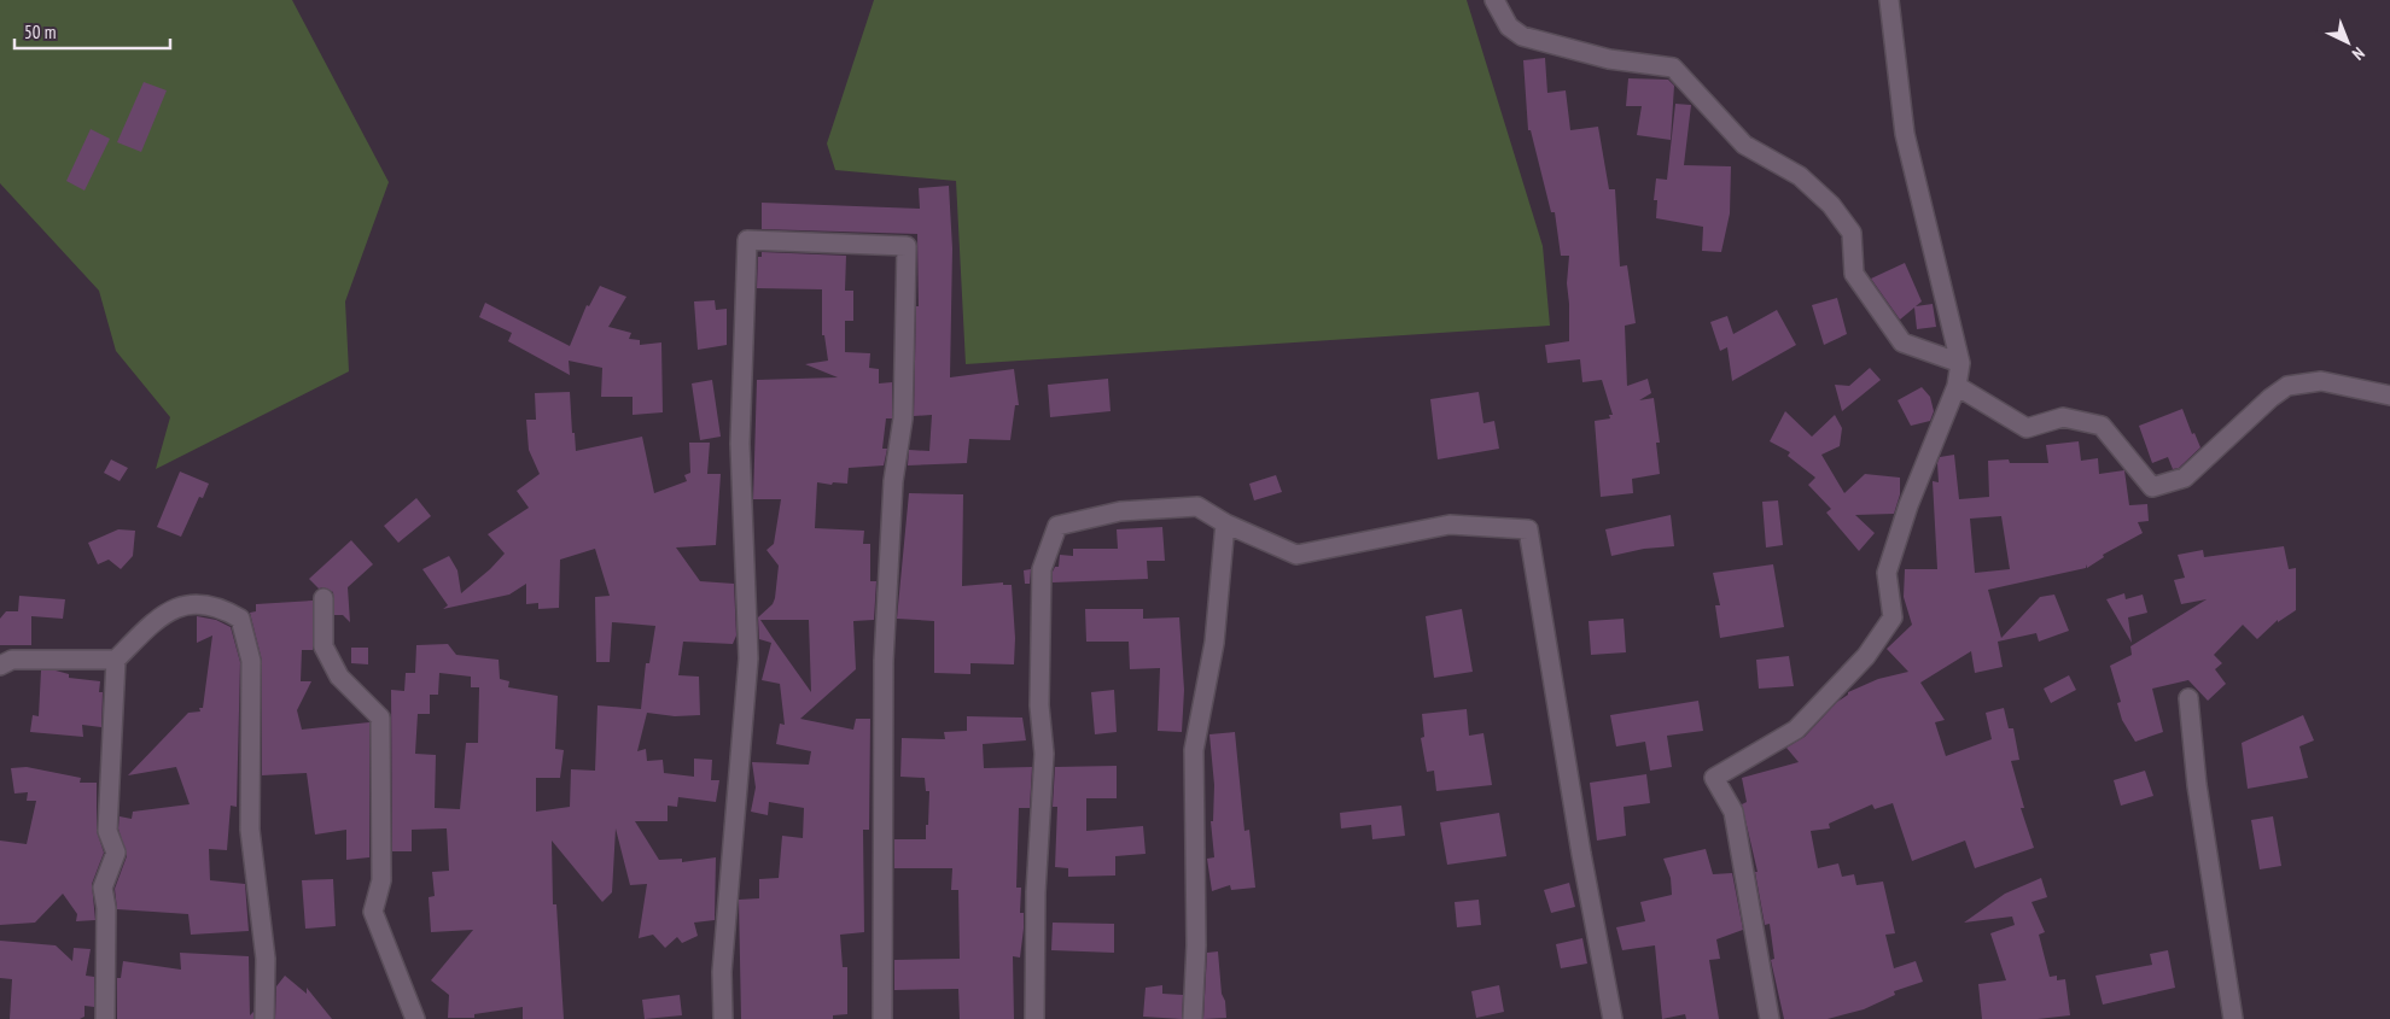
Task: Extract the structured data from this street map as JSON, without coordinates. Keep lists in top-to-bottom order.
{
  "scale_bar": "50 m",
  "north": "bottom right"
}
